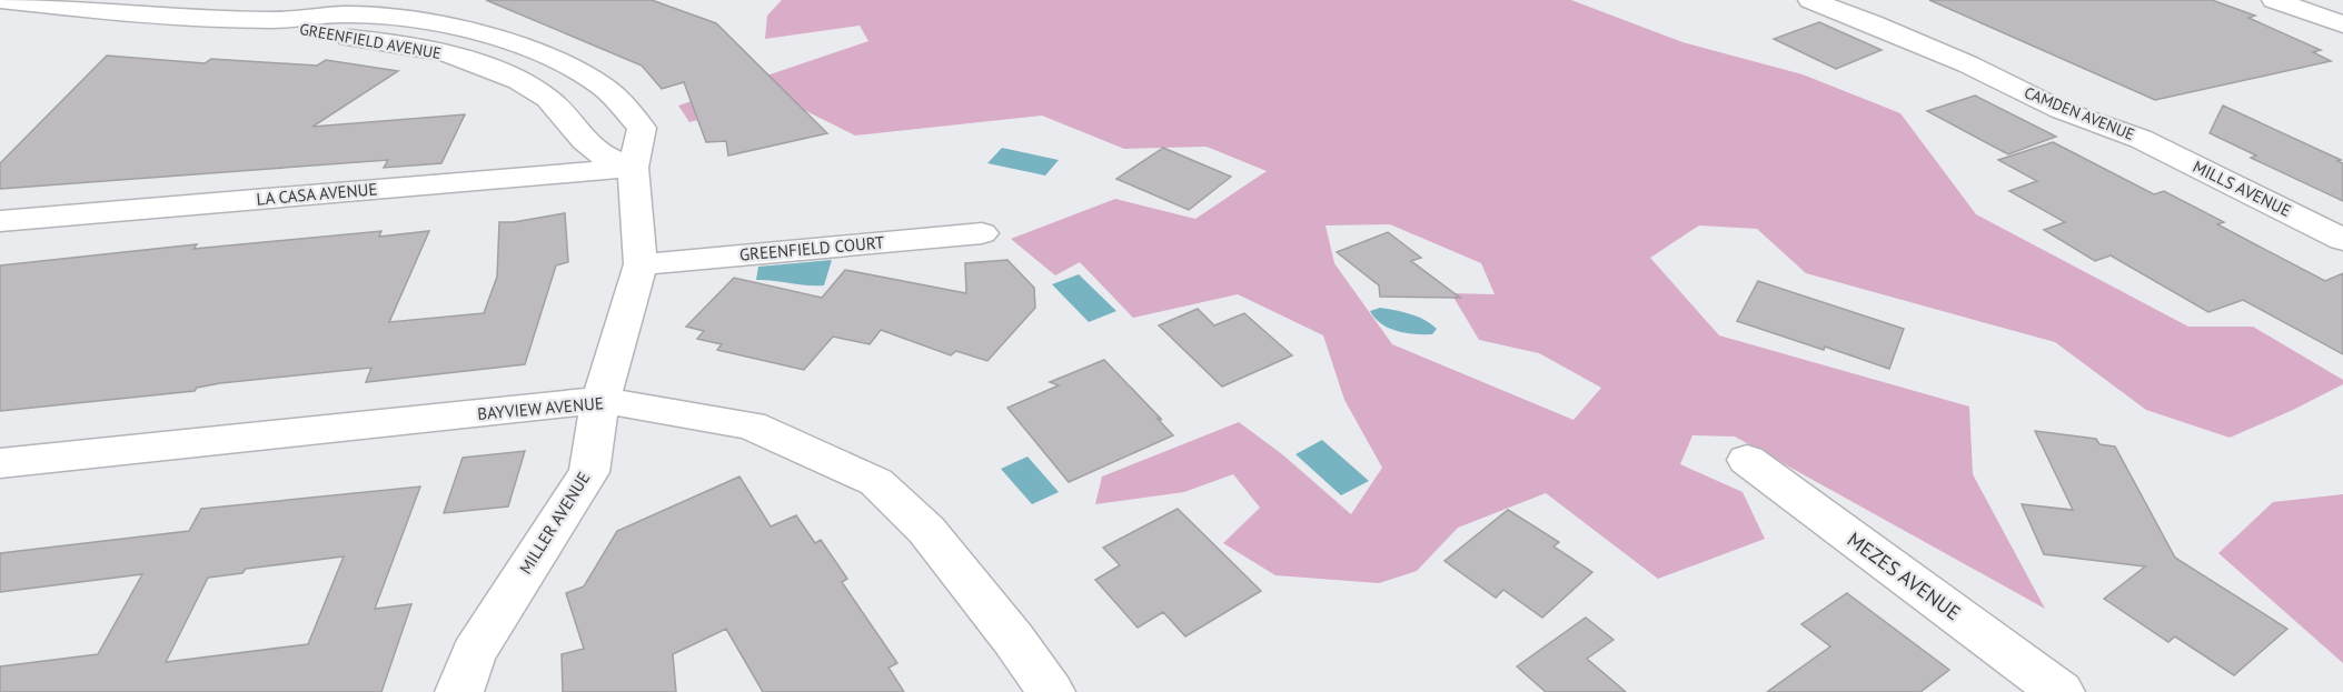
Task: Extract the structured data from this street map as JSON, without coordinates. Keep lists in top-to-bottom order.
{
  "streets": {
    "street": [
      "GREENFIELD AVENUE",
      "CAMDEN AVENUE",
      "MILLS AVENUE",
      "LA CASA AVENUE",
      "GREENFIELD COURT",
      "BAYVIEW AVENUE",
      "MILLER AVENUE",
      "MEZES AVENUE"
    ]
  },
  "crossings": [
    ["GREENFIELD AVENUE", "LA CASA AVENUE"],
    ["GREENFIELD AVENUE", "GREENFIELD COURT"],
    ["GREENFIELD AVENUE", "MILLER AVENUE"],
    ["CAMDEN AVENUE", "MILLS AVENUE"],
    ["GREENFIELD COURT", "MILLER AVENUE"],
    ["BAYVIEW AVENUE", "MILLER AVENUE"]
  ]
}
